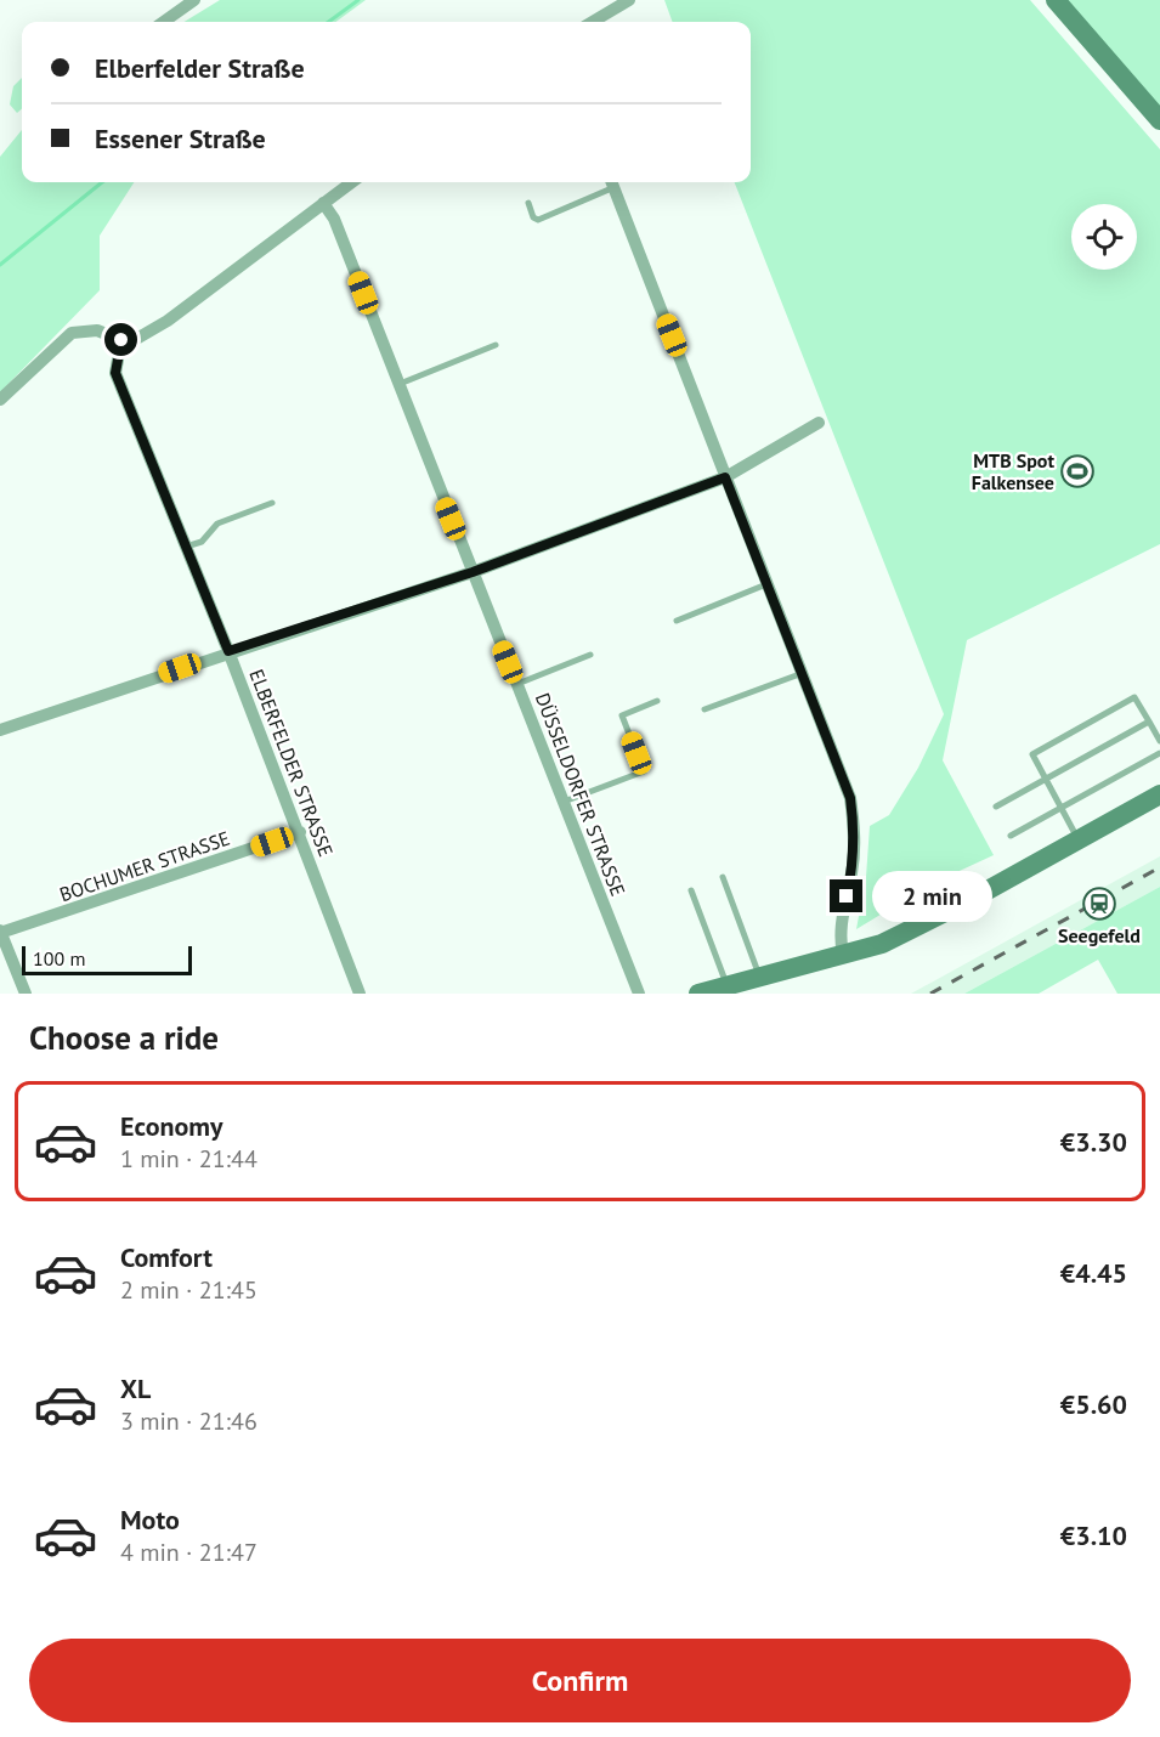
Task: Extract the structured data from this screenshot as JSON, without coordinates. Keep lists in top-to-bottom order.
{
  "streets": {
    "street": ["ELBERFELDER STRASSE", "DÜSSELDORFER STRASSE", "BOCHUMER STRASSE"]
  },
  "crossings": [
    ["ELBERFELDER STRASSE", "BOCHUMER STRASSE"]
  ],
  "places": {
    "sports": ["MTB Spot Falkensee"],
    "station": ["Seegefeld"]
  },
  "scale_bar": "100 m",
  "page": {
    "banner": ["Elberfelder Straße", "Essener Straße"],
    "bubble": "2 min",
    "scale": "100 m",
    "heading": "Choose a ride",
    "list": [
      {
        "name": "Economy",
        "note": "1 min · 21:44",
        "value": "€3.30"
      },
      {
        "name": "Comfort",
        "note": "2 min · 21:45",
        "value": "€4.45"
      },
      {
        "name": "XL",
        "note": "3 min · 21:46",
        "value": "€5.60"
      },
      {
        "name": "Moto",
        "note": "4 min · 21:47",
        "value": "€3.10"
      }
    ],
    "buttons": "Confirm"
  }
}
